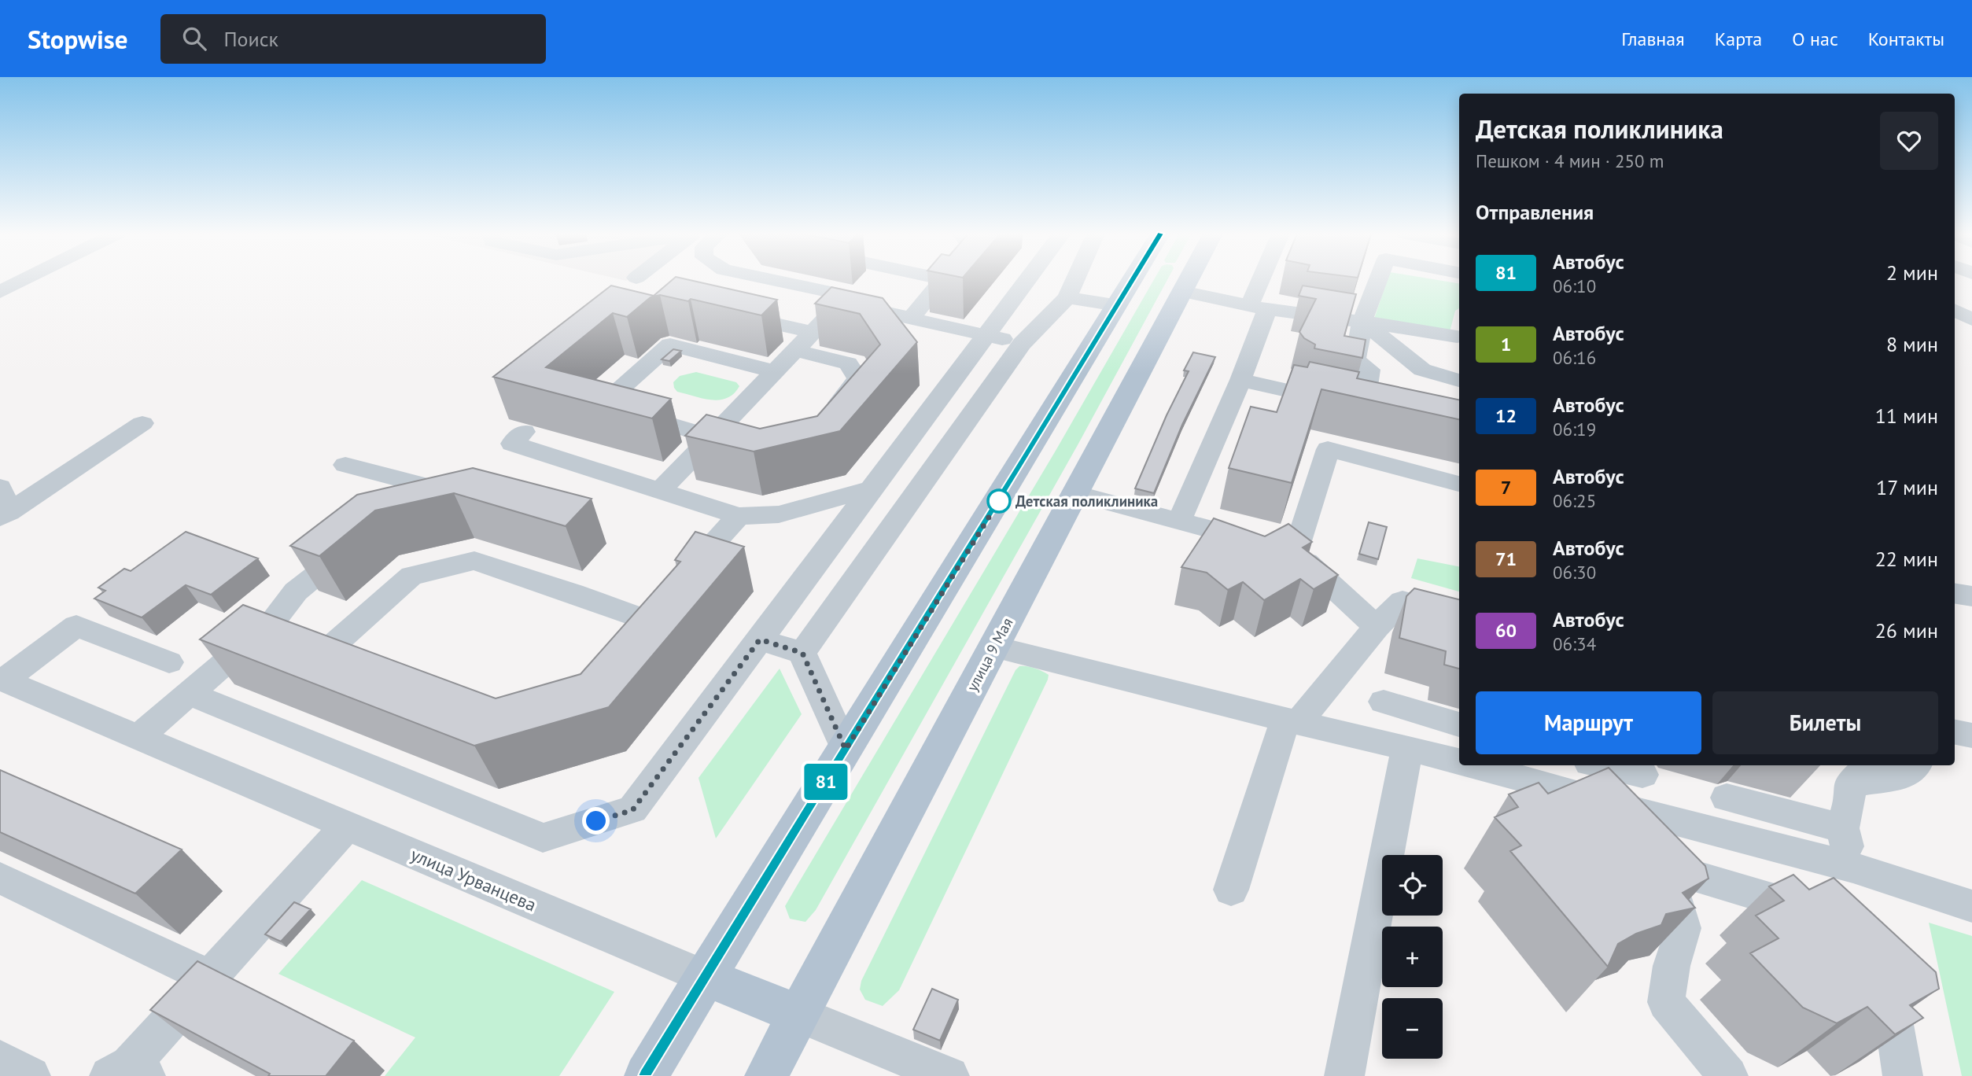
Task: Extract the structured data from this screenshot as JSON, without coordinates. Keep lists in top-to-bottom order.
{
  "streets": {
    "main road": ["улица 9 Мая", "улица Урванцева"]
  },
  "crossings": [
    ["улица 9 Мая", "улица Урванцева"]
  ],
  "places": ["Детская поликлиника"],
  "lines": ["bus line 81"],
  "page": {
    "header": "Stopwise",
    "search": "Поиск",
    "nav": [
      "Главная",
      "Карта",
      "О нас",
      "Контакты"
    ],
    "on_map": "81",
    "heading": [
      ["Детская поликлиника", "Пешком · 4 мин · 250 m"],
      "Отправления"
    ],
    "list": [
      {
        "mark": "81",
        "name": "Автобус",
        "note": "06:10",
        "value": "2 мин"
      },
      {
        "mark": "1",
        "name": "Автобус",
        "note": "06:16",
        "value": "8 мин"
      },
      {
        "mark": "12",
        "name": "Автобус",
        "note": "06:19",
        "value": "11 мин"
      },
      {
        "mark": "7",
        "name": "Автобус",
        "note": "06:25",
        "value": "17 мин"
      },
      {
        "mark": "71",
        "name": "Автобус",
        "note": "06:30",
        "value": "22 мин"
      },
      {
        "mark": "60",
        "name": "Автобус",
        "note": "06:34",
        "value": "26 мин"
      }
    ],
    "buttons": ["Маршрут", "Билеты"],
    "map_buttons": ["+", "−"]
  }
}
